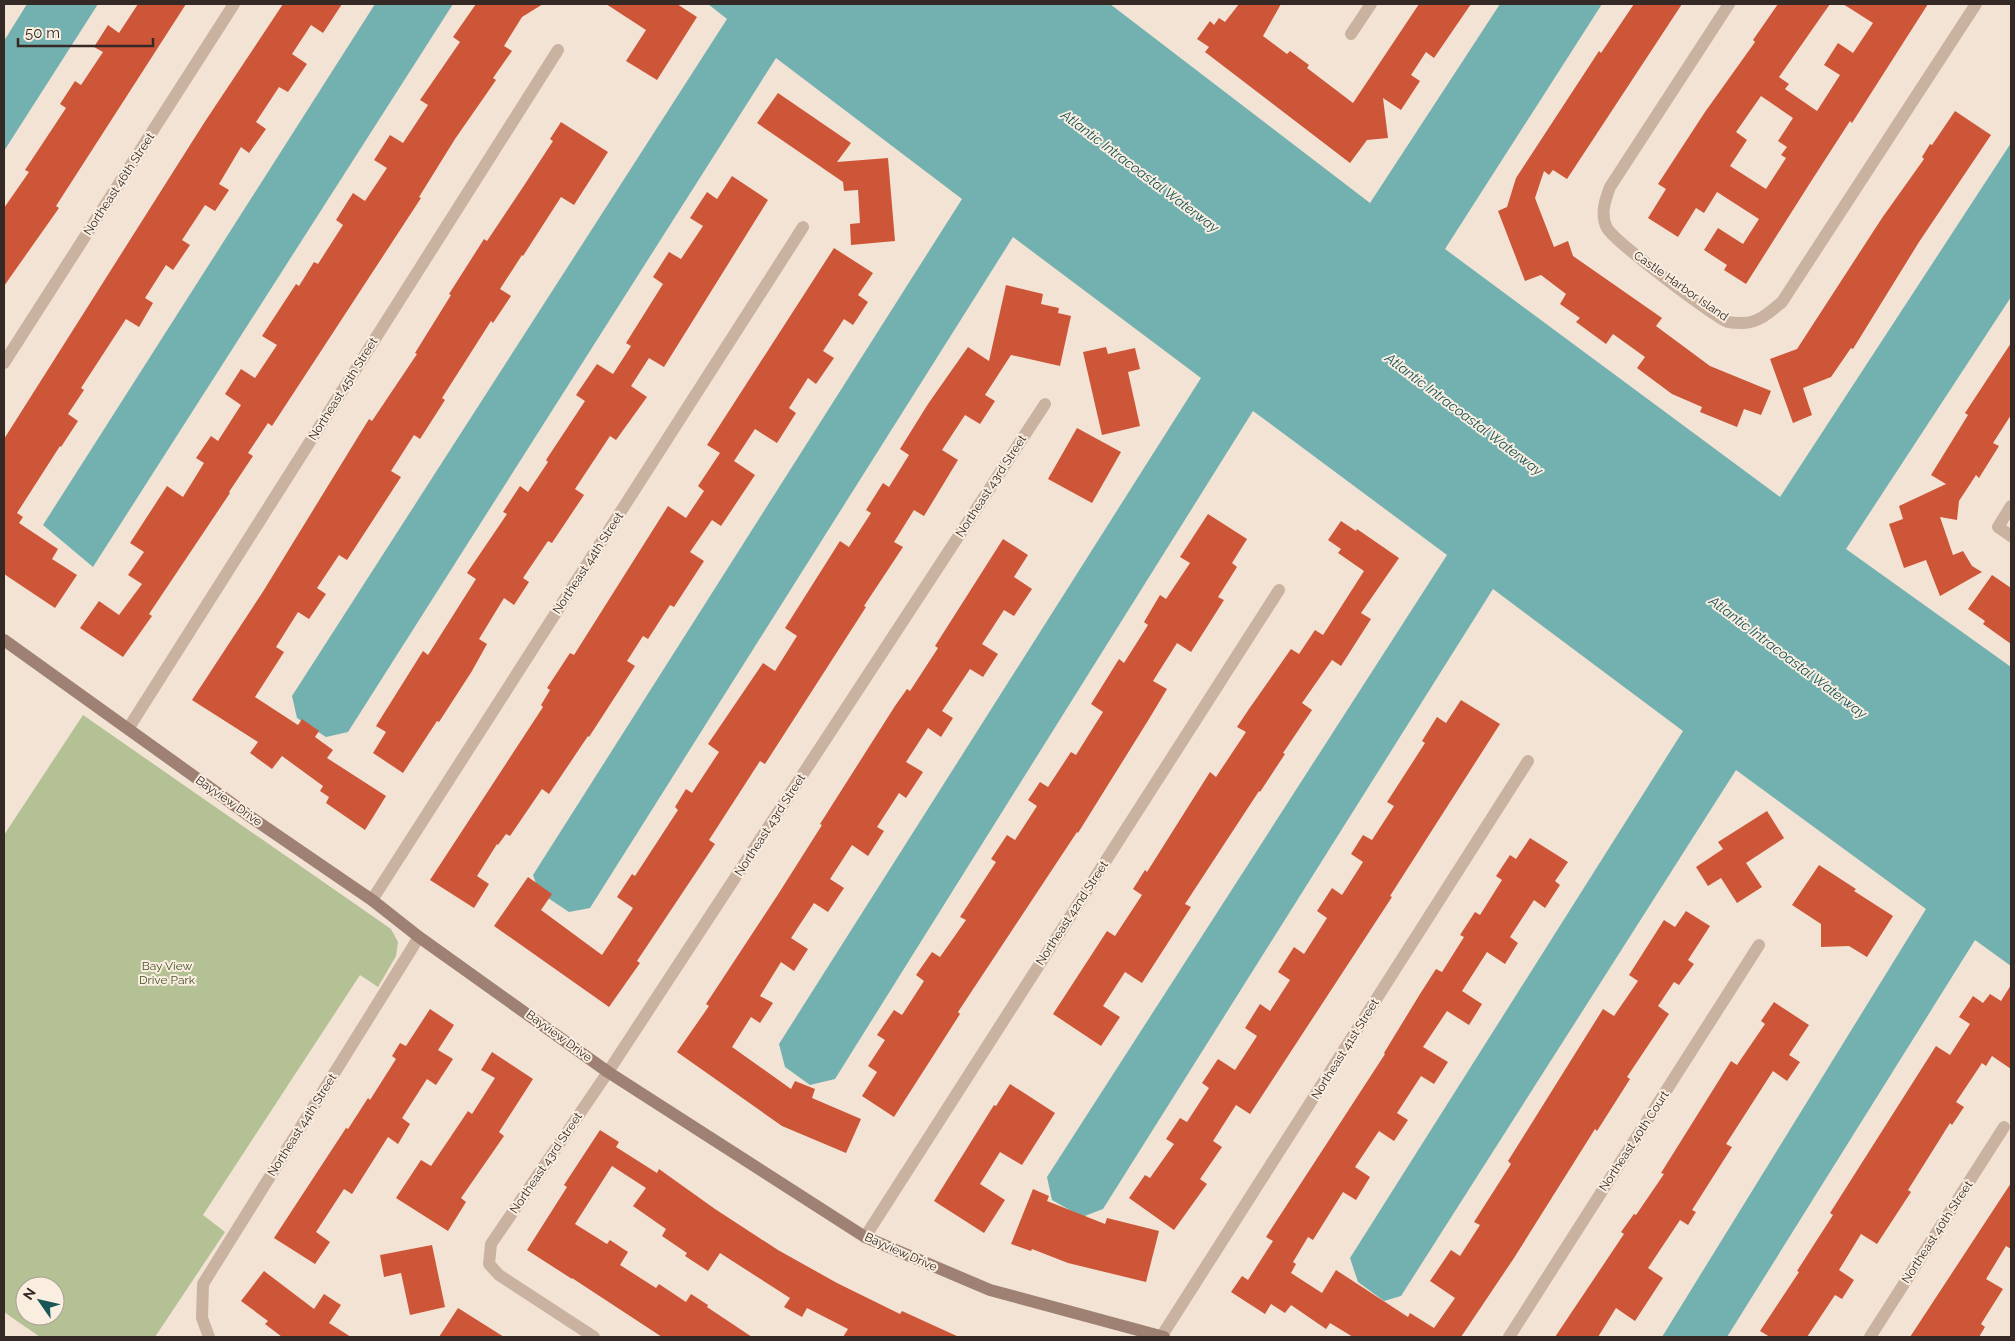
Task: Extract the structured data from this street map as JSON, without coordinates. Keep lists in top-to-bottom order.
{
  "streets": {
    "street": [
      "Northeast 46th Street",
      "Castle Harbor Island",
      "Northeast 45th Street",
      "Northeast 43rd Street",
      "Northeast 44th Street",
      "Bayview Drive",
      "Northeast 42nd Street",
      "Northeast 41st Street",
      "Northeast 40th Court",
      "Northeast 40th Street"
    ]
  },
  "crossings": [
    ["Northeast 45th Street", "Bayview Drive"],
    ["Northeast 43rd Street", "Bayview Drive"],
    ["Northeast 44th Street", "Bayview Drive"],
    ["Bayview Drive", "Northeast 42nd Street"],
    ["Bayview Drive", "Northeast 41st Street"]
  ],
  "water": ["Atlantic Intracoastal Waterway"],
  "parks": ["Bay View Drive Park"],
  "scale_bar": "50 m",
  "north": "top left"
}
